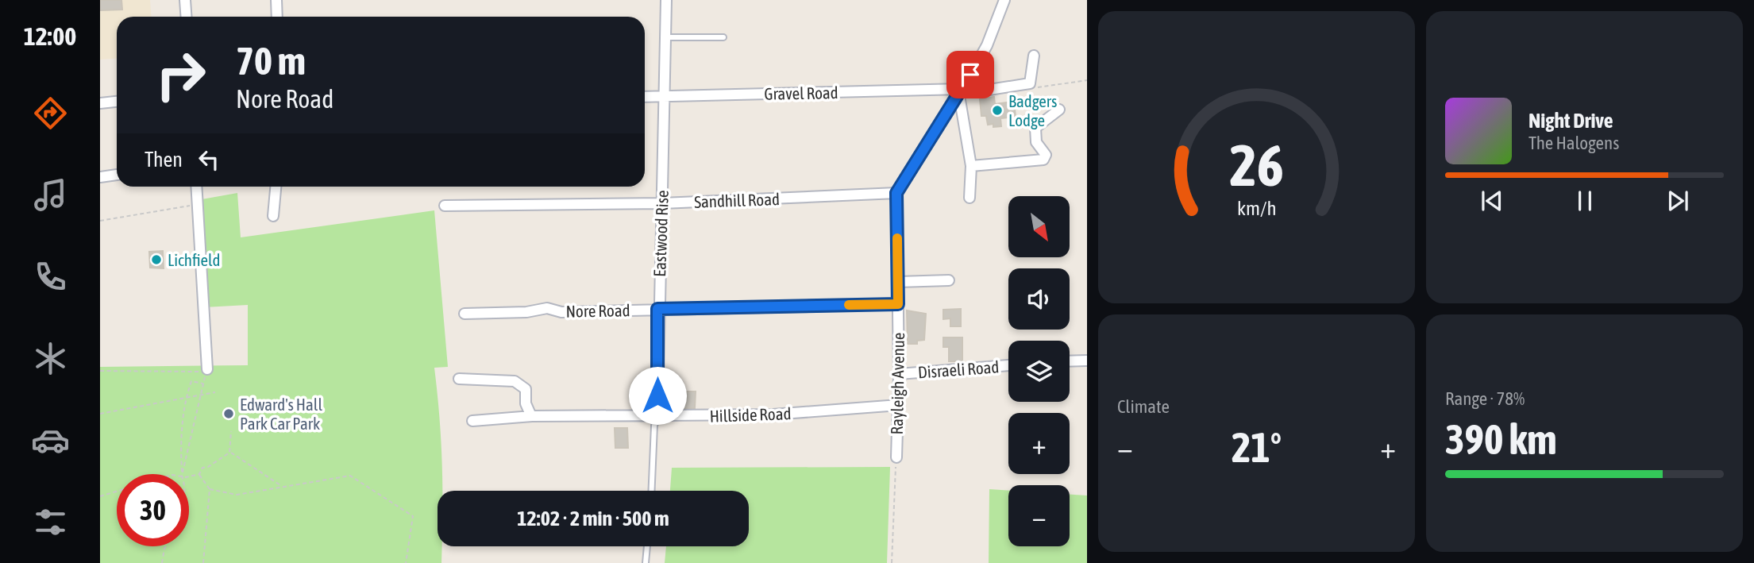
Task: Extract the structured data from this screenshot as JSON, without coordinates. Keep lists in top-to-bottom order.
{
  "streets": {
    "street": [
      "Gravel Road",
      "Sandhill Road",
      "Eastwood Rise",
      "Nore Road",
      "Disraeli Road",
      "Rayleigh Avenue",
      "Hillside Road"
    ]
  },
  "crossings": [
    ["Gravel Road", "Eastwood Rise"],
    ["Sandhill Road", "Eastwood Rise"],
    ["Sandhill Road", "Rayleigh Avenue"],
    ["Eastwood Rise", "Nore Road"],
    ["Eastwood Rise", "Hillside Road"],
    ["Nore Road", "Rayleigh Avenue"],
    ["Disraeli Road", "Rayleigh Avenue"],
    ["Rayleigh Avenue", "Hillside Road"]
  ],
  "places": ["Badgers Lodge", "Lichfield", "Edward's Hall Park Car Park"],
  "north": "bottom right",
  "page": {
    "tabs": "12:00",
    "turn": ["70 m", "Nore Road"],
    "song": ["Night Drive", "The Halogens"],
    "then": "Then",
    "map_buttons": ["+", "−"],
    "tile": [
      "Climate",
      ["Range · 78%", "390 km"]
    ],
    "heat": ["−", "21°", "+"],
    "limit": "30",
    "trip": "12:02 · 2 min · 500 m",
    "gauge": ["26", "km/h"]
  }
}
